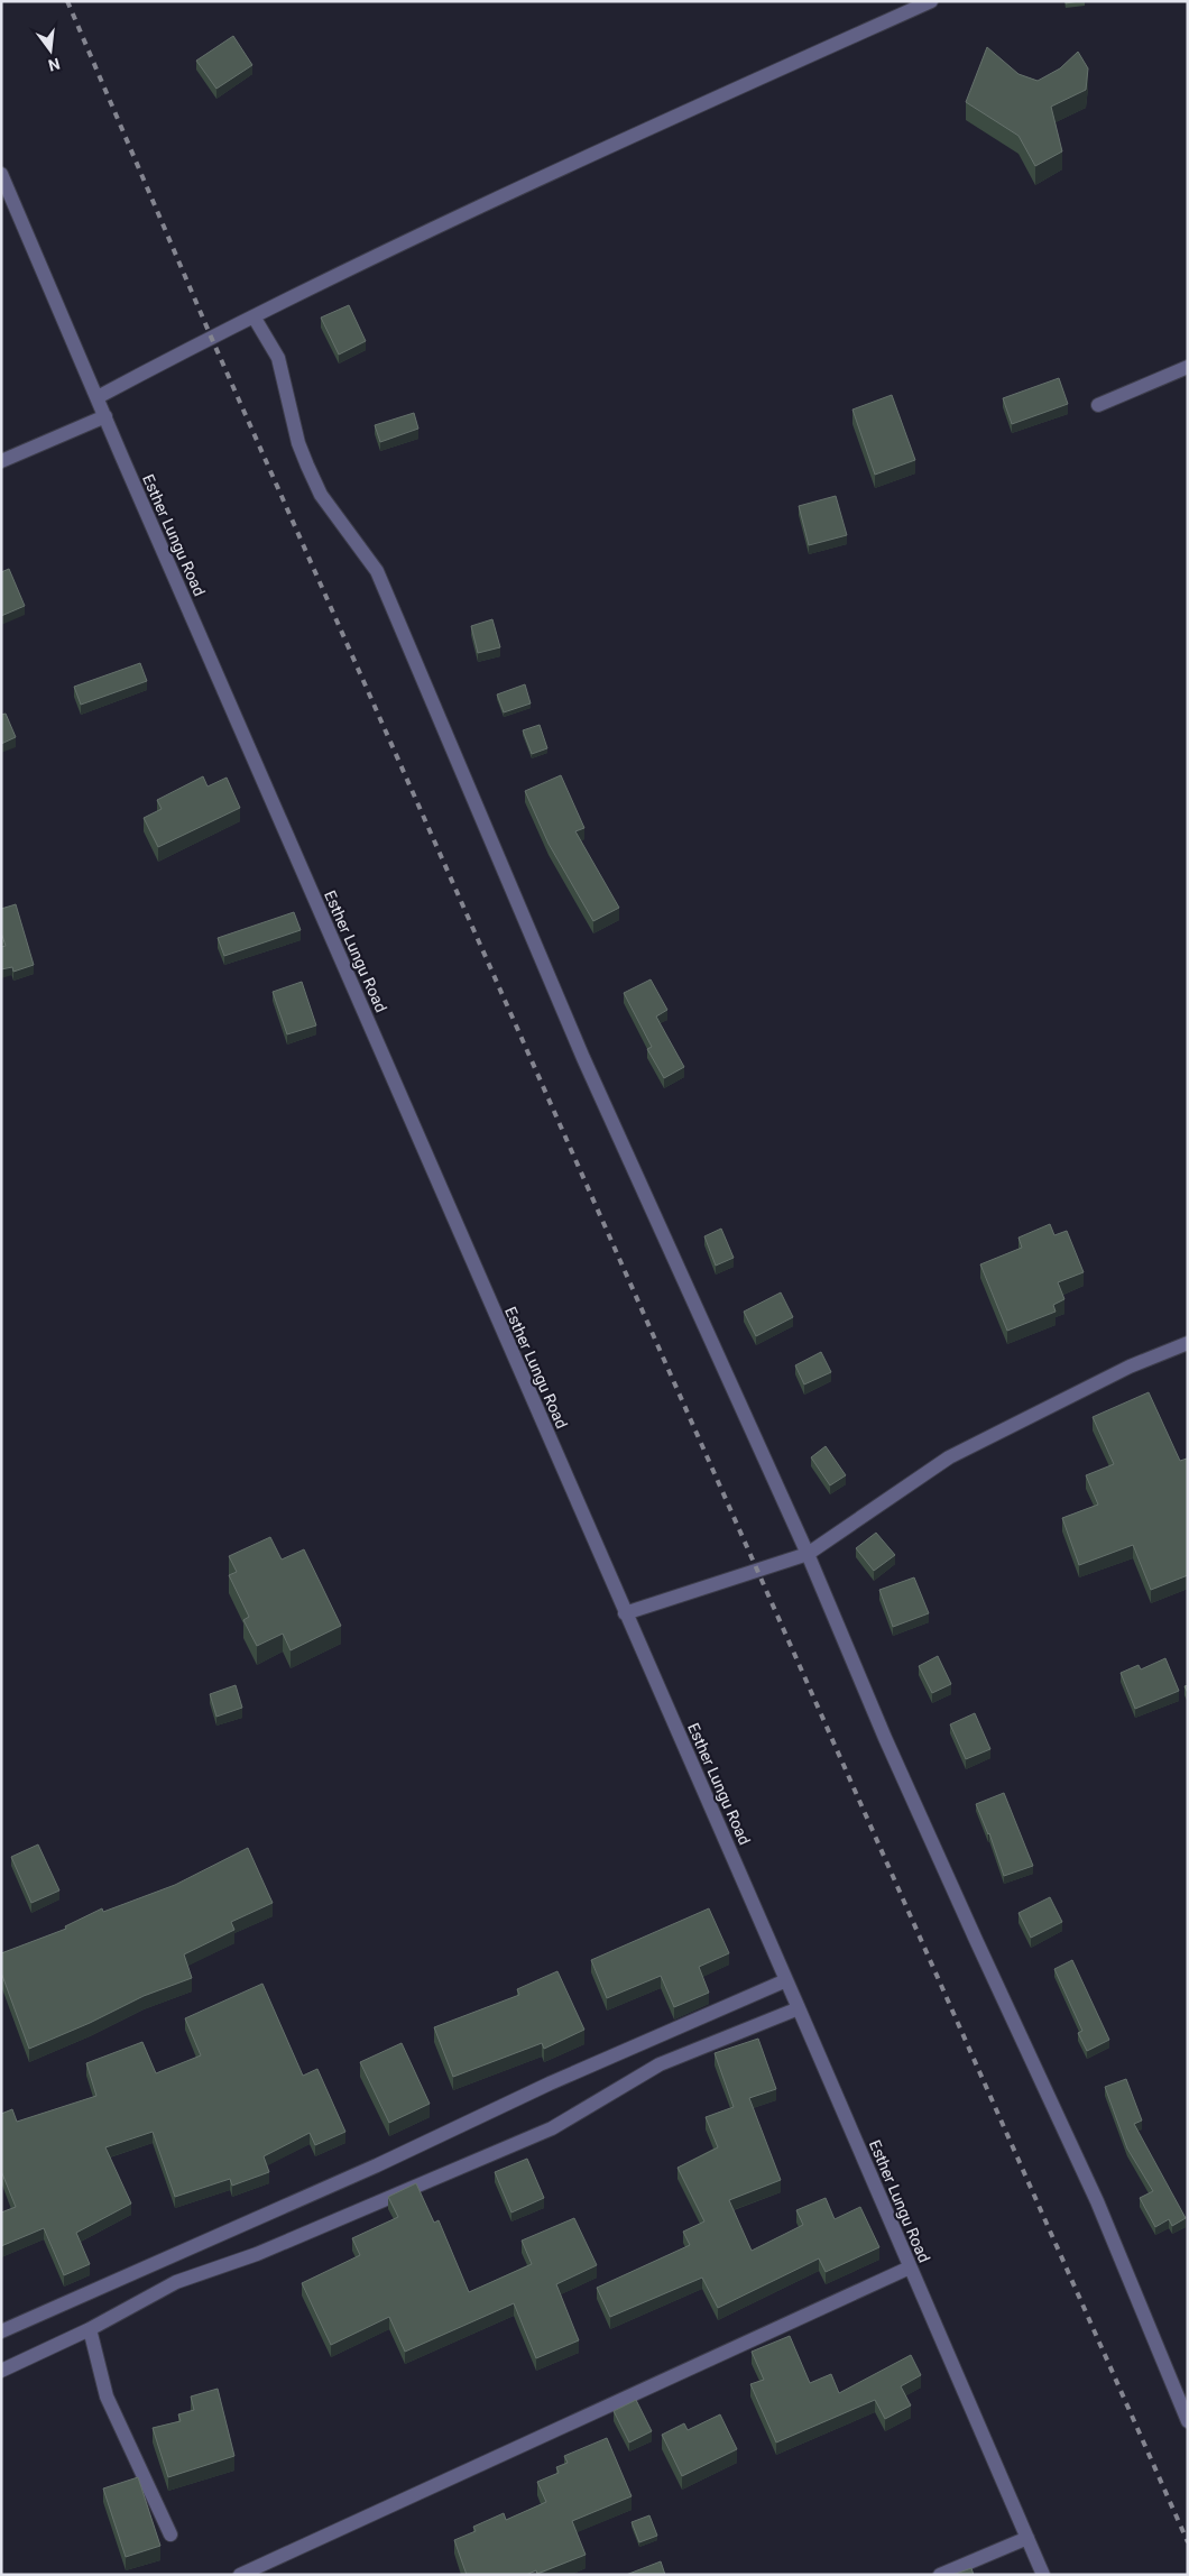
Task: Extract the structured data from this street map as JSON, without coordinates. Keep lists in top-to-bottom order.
{
  "streets": {
    "street": ["Esther Lungu Road"]
  },
  "north": "bottom"
}
